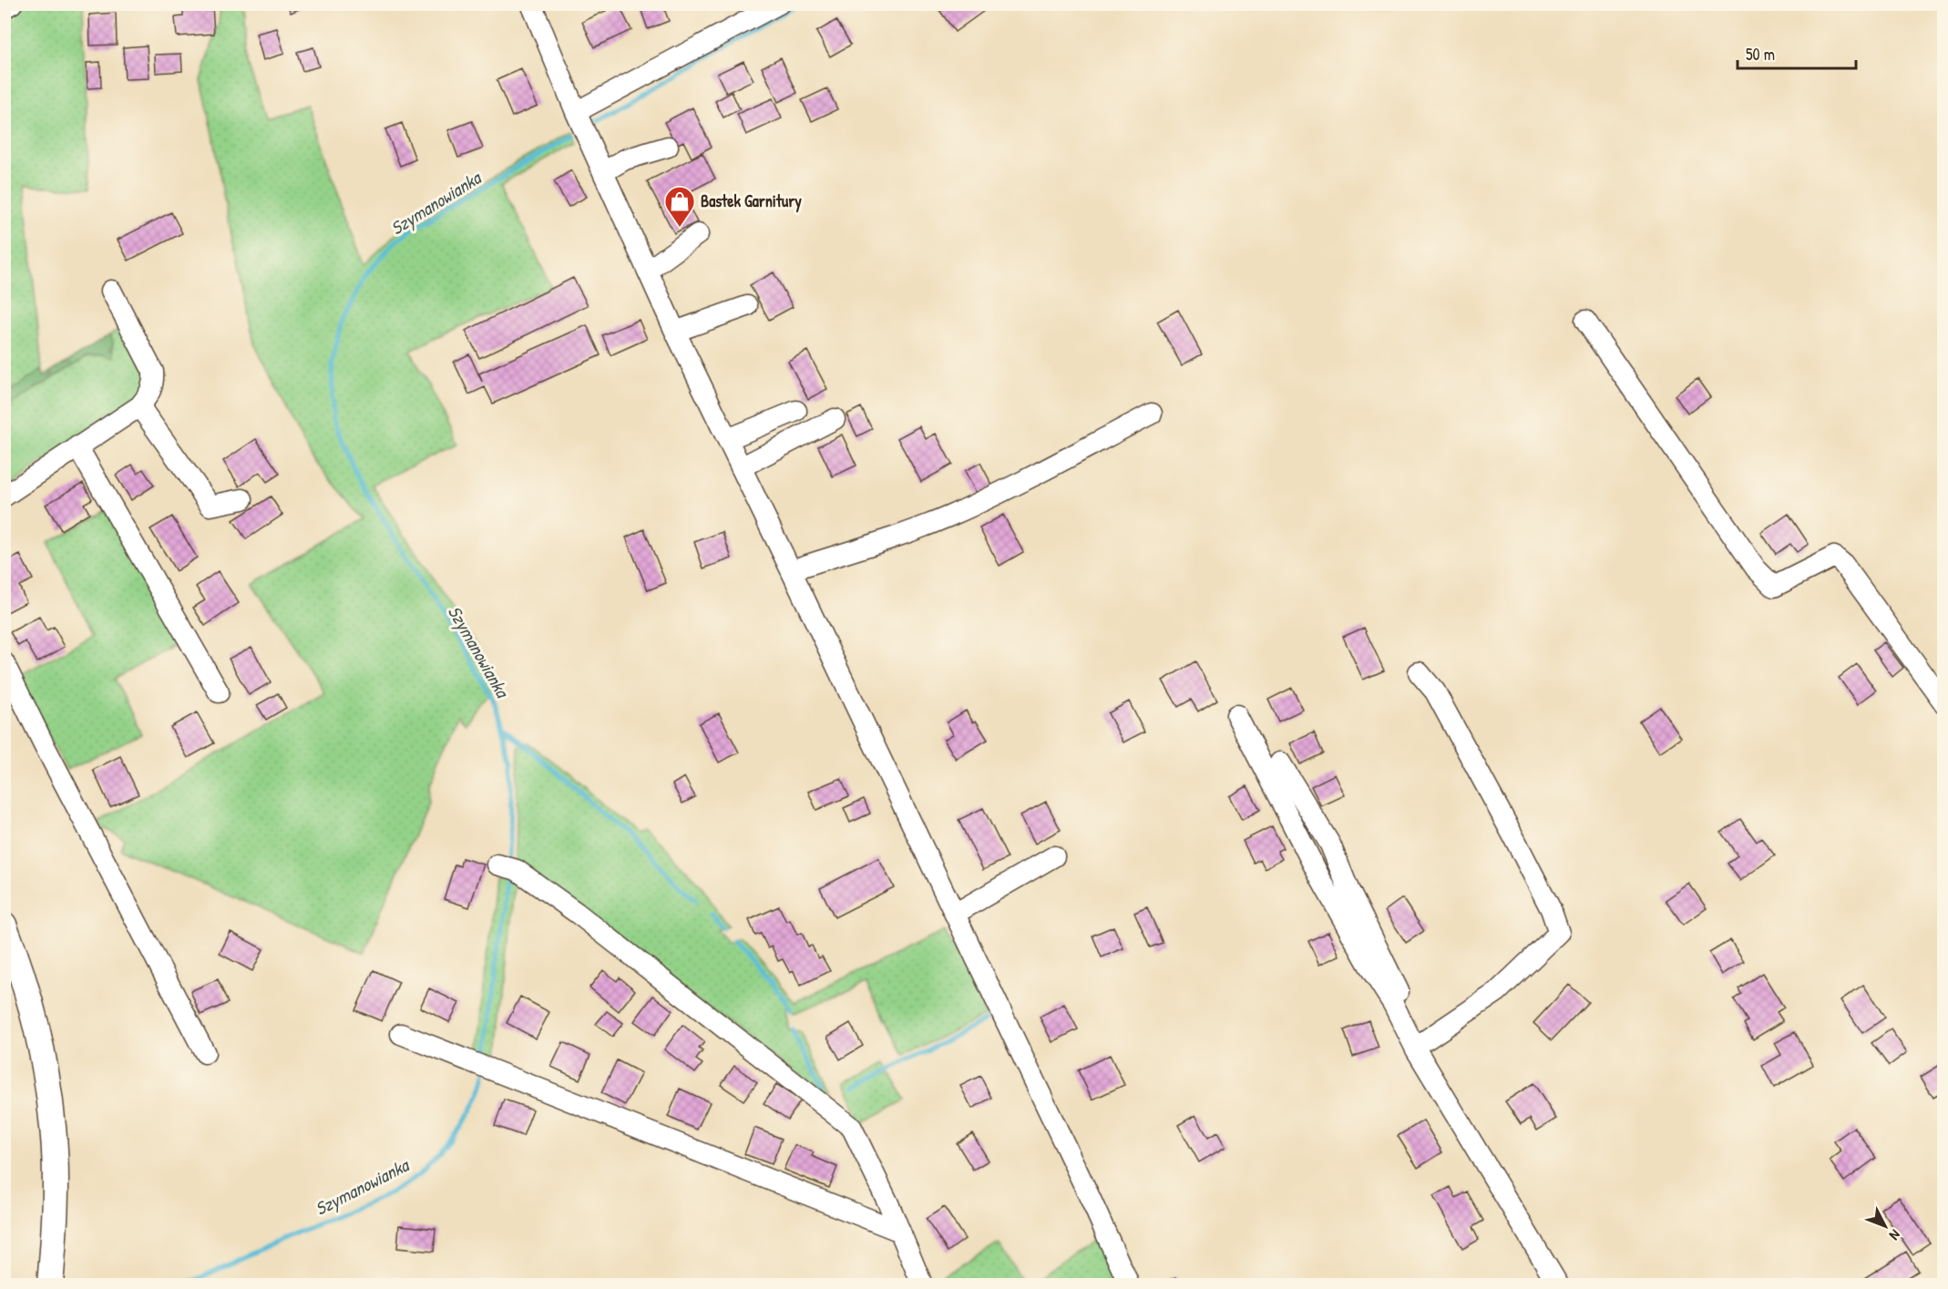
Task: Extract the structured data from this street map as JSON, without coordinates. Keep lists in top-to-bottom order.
{
  "water": ["Szymanowianka"],
  "places": {
    "shop": ["Bastek Garnitury"]
  },
  "scale_bar": "50 m",
  "north": "bottom right"
}
